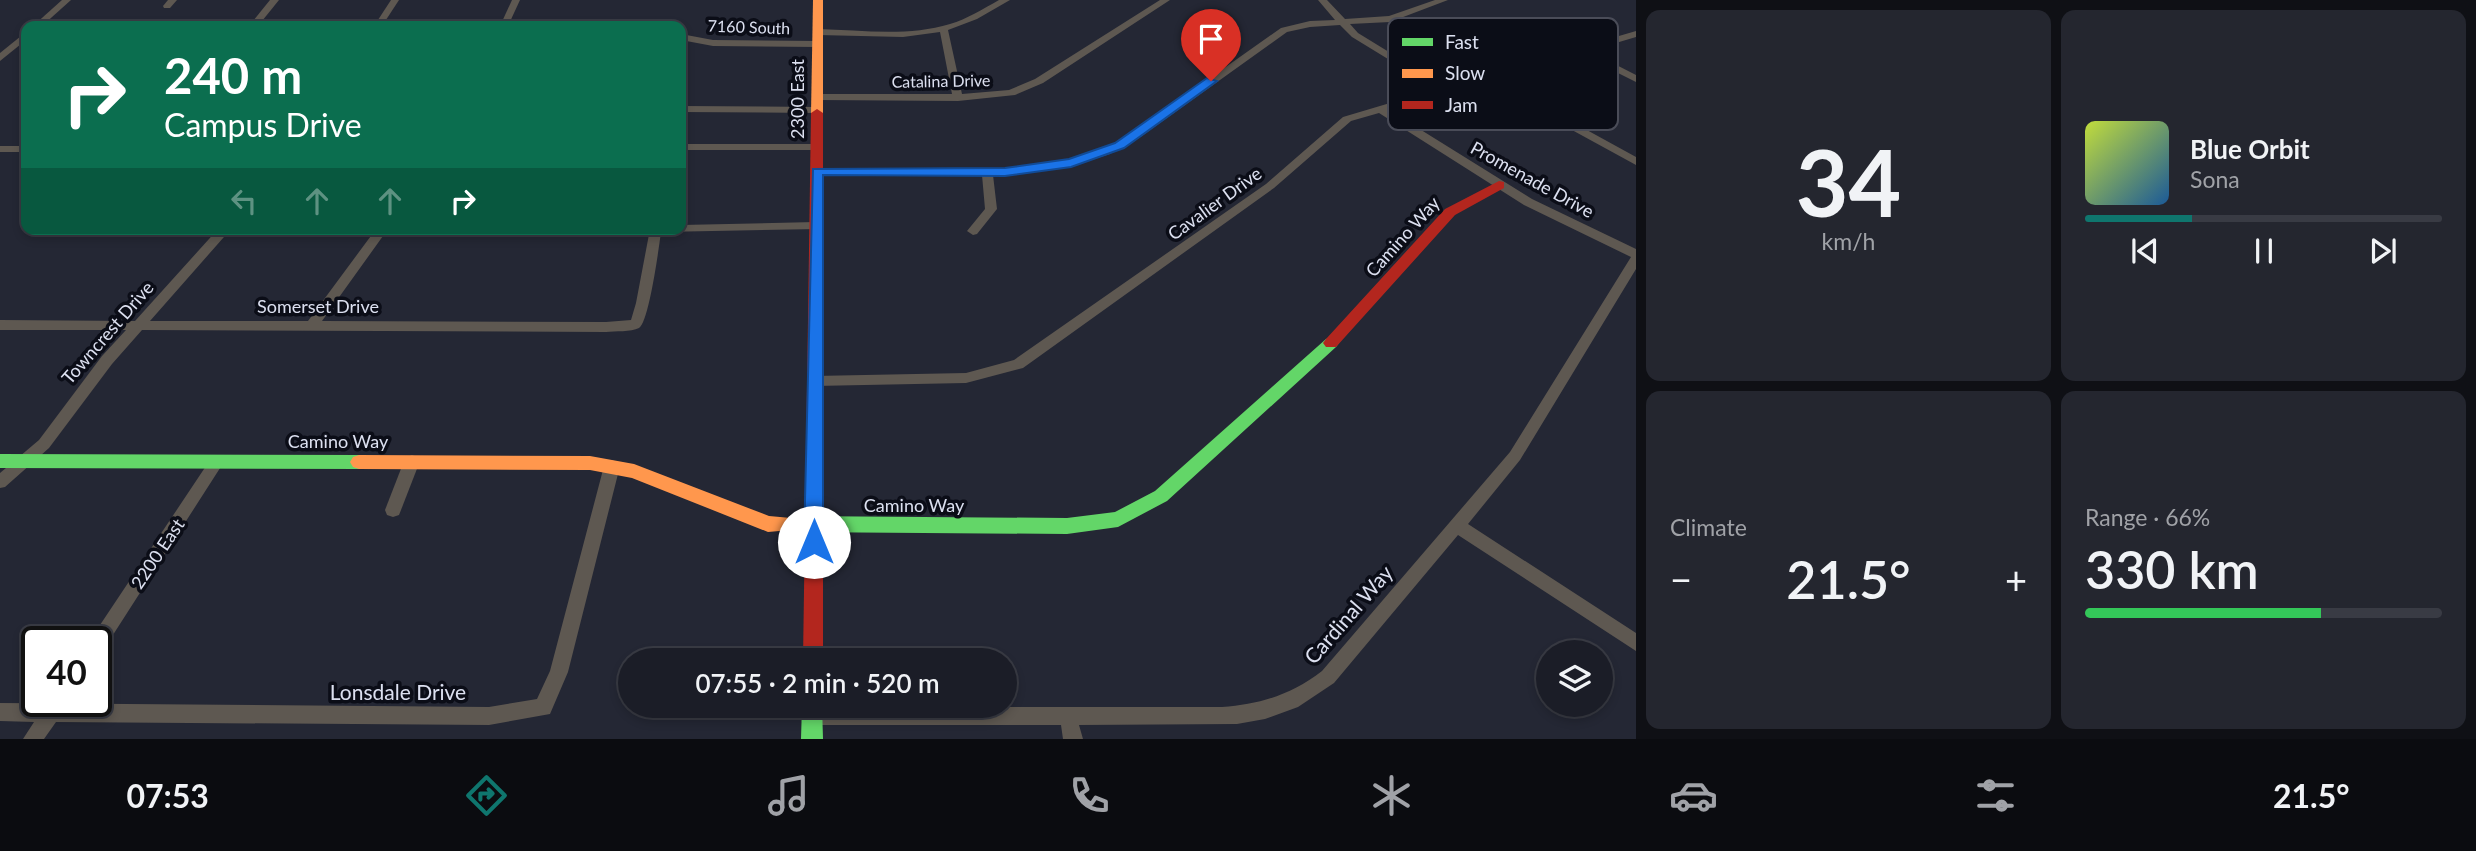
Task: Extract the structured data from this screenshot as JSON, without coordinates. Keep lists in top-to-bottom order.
{
  "streets": {
    "street": [
      "7160 South",
      "Catalina Drive",
      "2300 East",
      "Promenade Drive",
      "Cavalier Drive",
      "Camino Way",
      "Somerset Drive",
      "Towncrest Drive",
      "2200 East",
      "Cardinal Way",
      "Lonsdale Drive"
    ]
  },
  "crossings": [
    ["7160 South", "2300 East"],
    ["Catalina Drive", "2300 East"],
    ["2300 East", "Cavalier Drive"],
    ["2300 East", "Camino Way"],
    ["Promenade Drive", "Cavalier Drive"],
    ["Promenade Drive", "Camino Way"],
    ["Promenade Drive", "Cardinal Way"],
    ["Camino Way", "Towncrest Drive"],
    ["Camino Way", "2200 East"],
    ["Camino Way", "Lonsdale Drive"],
    ["Somerset Drive", "Towncrest Drive"]
  ],
  "legend": ["Fast", "Slow", "Jam"],
  "page": {
    "tile": [
      ["34", "km/h"],
      "Climate",
      ["Range · 66%", "330 km"]
    ],
    "turn": ["240 m", "Campus Drive"],
    "song": ["Blue Orbit", "Sona"],
    "heat": ["−", "21.5°", "+"],
    "limit": "40",
    "trip": "07:55 · 2 min · 520 m",
    "tabs": ["07:53", "21.5°"]
  }
}
